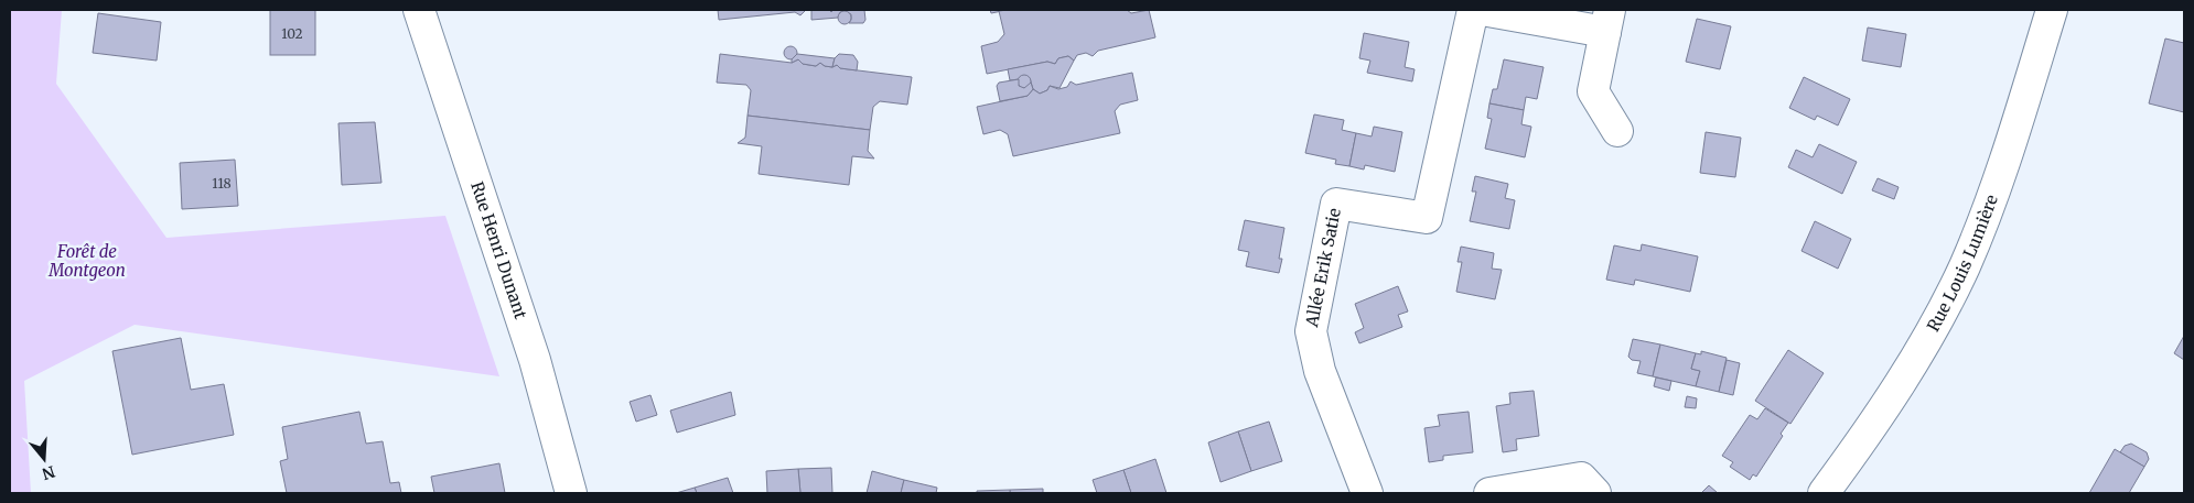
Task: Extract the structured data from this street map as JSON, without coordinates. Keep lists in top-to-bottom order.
{
  "streets": {
    "street": ["Rue Henri Dunant", "Rue Louis Lumière", "Allée Erik Satie"]
  },
  "parks": ["Forêt de Montgeon"],
  "house_numbers": ["102", "118"],
  "north": "bottom"
}
